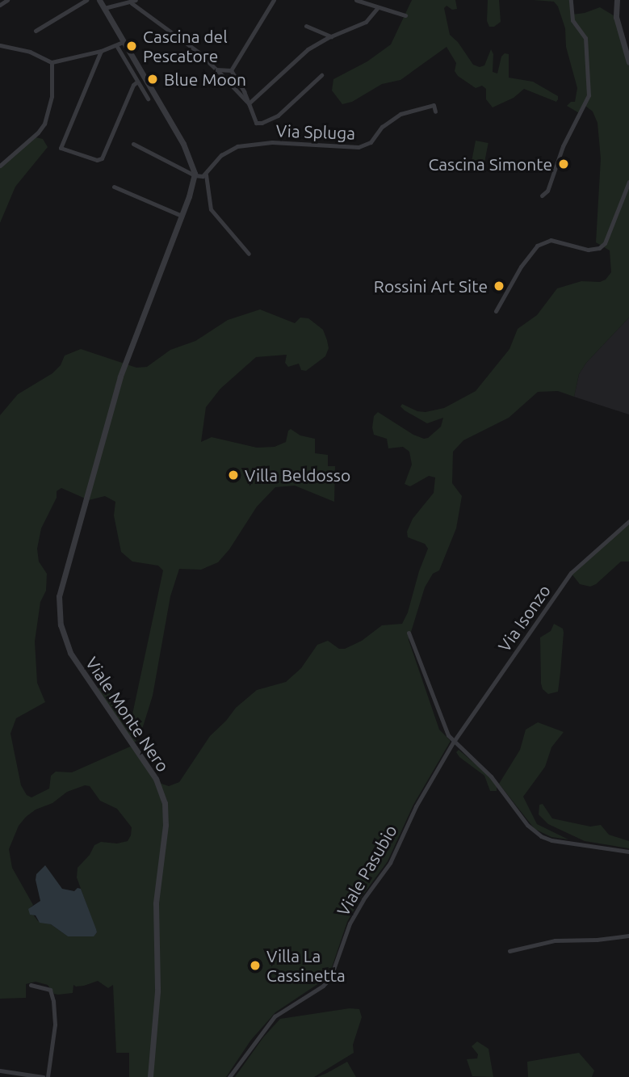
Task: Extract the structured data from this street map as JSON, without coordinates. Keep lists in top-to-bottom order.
{
  "streets": {
    "street": [
      "Via Spluga",
      "Via Isonzo",
      "Viale Monte Nero",
      "Viale Pasubio"
    ]
  },
  "crossings": [
    ["Via Isonzo", "Viale Pasubio"]
  ],
  "places": [
    "Cascina del Pescatore",
    "Blue Moon",
    "Cascina Simonte",
    "Rossini Art Site",
    "Villa Beldosso",
    "Villa La Cassinetta"
  ]
}
